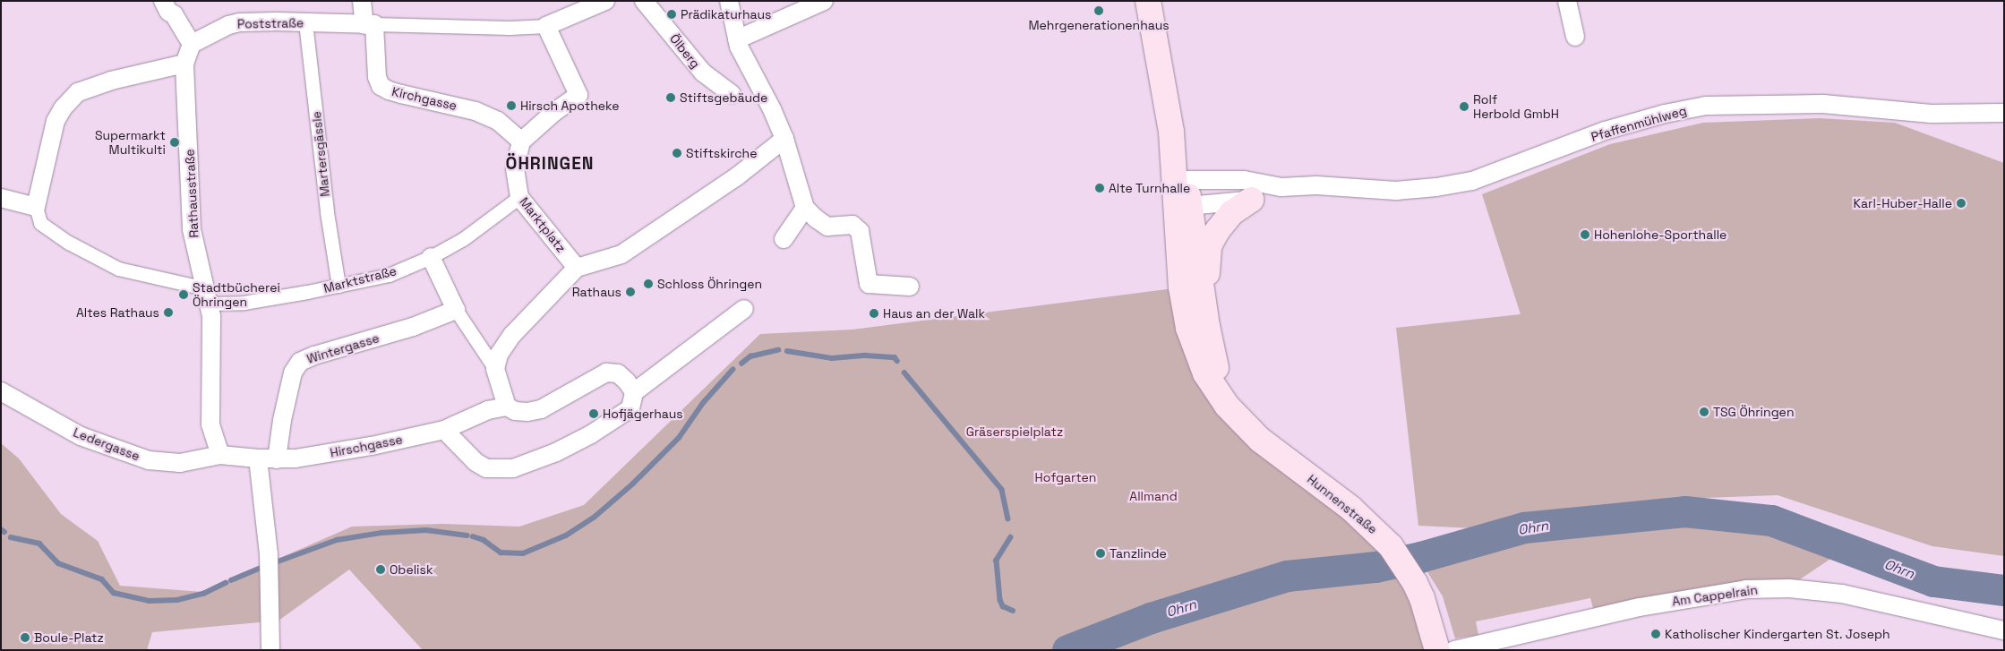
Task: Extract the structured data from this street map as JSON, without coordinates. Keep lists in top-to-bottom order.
{
  "streets": {
    "main road": ["Hunnenstraße"],
    "street": [
      "Poststraße",
      "Ölberg",
      "Kirchgasse",
      "Pfaffenmühlweg",
      "Martersgässle",
      "Rathausstraße",
      "Marktplatz",
      "Marktstraße",
      "Wintergasse",
      "Ledergasse",
      "Hirschgasse",
      "Am Cappelrain"
    ]
  },
  "crossings": [
    ["Poststraße", "Kirchgasse"],
    ["Poststraße", "Martersgässle"],
    ["Kirchgasse", "Marktplatz"],
    ["Pfaffenmühlweg", "Hunnenstraße"],
    ["Martersgässle", "Marktstraße"],
    ["Rathausstraße", "Marktstraße"],
    ["Rathausstraße", "Ledergasse"],
    ["Rathausstraße", "Hirschgasse"],
    ["Marktplatz", "Marktstraße"],
    ["Wintergasse", "Hirschgasse"],
    ["Ledergasse", "Hirschgasse"]
  ],
  "districts": ["ÖHRINGEN"],
  "water": ["Ohrn"],
  "parks": ["Gräserspielplatz", "Hofgarten", "Allmand"],
  "places": [
    "Mehrgenerationenhaus",
    "Prädikaturhaus",
    "Stiftsgebäude",
    "Hirsch Apotheke",
    "Rolf Herbold GmbH",
    "Supermarkt Multikulti",
    "Stiftskirche",
    "Alte Turnhalle",
    "Karl-Huber-Halle",
    "Hohenlohe-Sporthalle",
    "Schloss Öhringen",
    "Rathaus",
    "Stadtbücherei Öhringen",
    "Altes Rathaus",
    "Haus an der Walk",
    "TSG Öhringen",
    "Hofjägerhaus",
    "Tanzlinde",
    "Obelisk",
    "Katholischer Kindergarten St. Joseph",
    "Boule-Platz"
  ]
}
